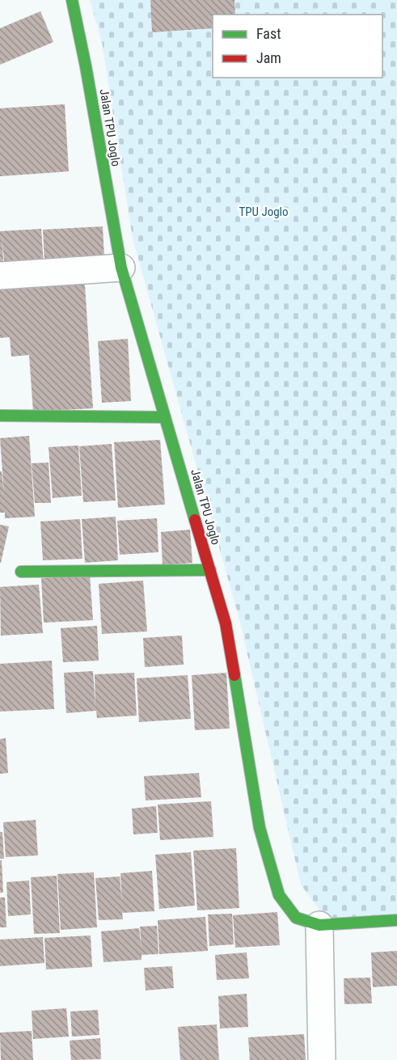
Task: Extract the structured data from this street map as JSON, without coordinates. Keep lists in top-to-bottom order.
{
  "streets": {
    "street": ["Jalan TPU Joglo"]
  },
  "parks": ["TPU Joglo"],
  "legend": ["Fast", "Jam"]
}
